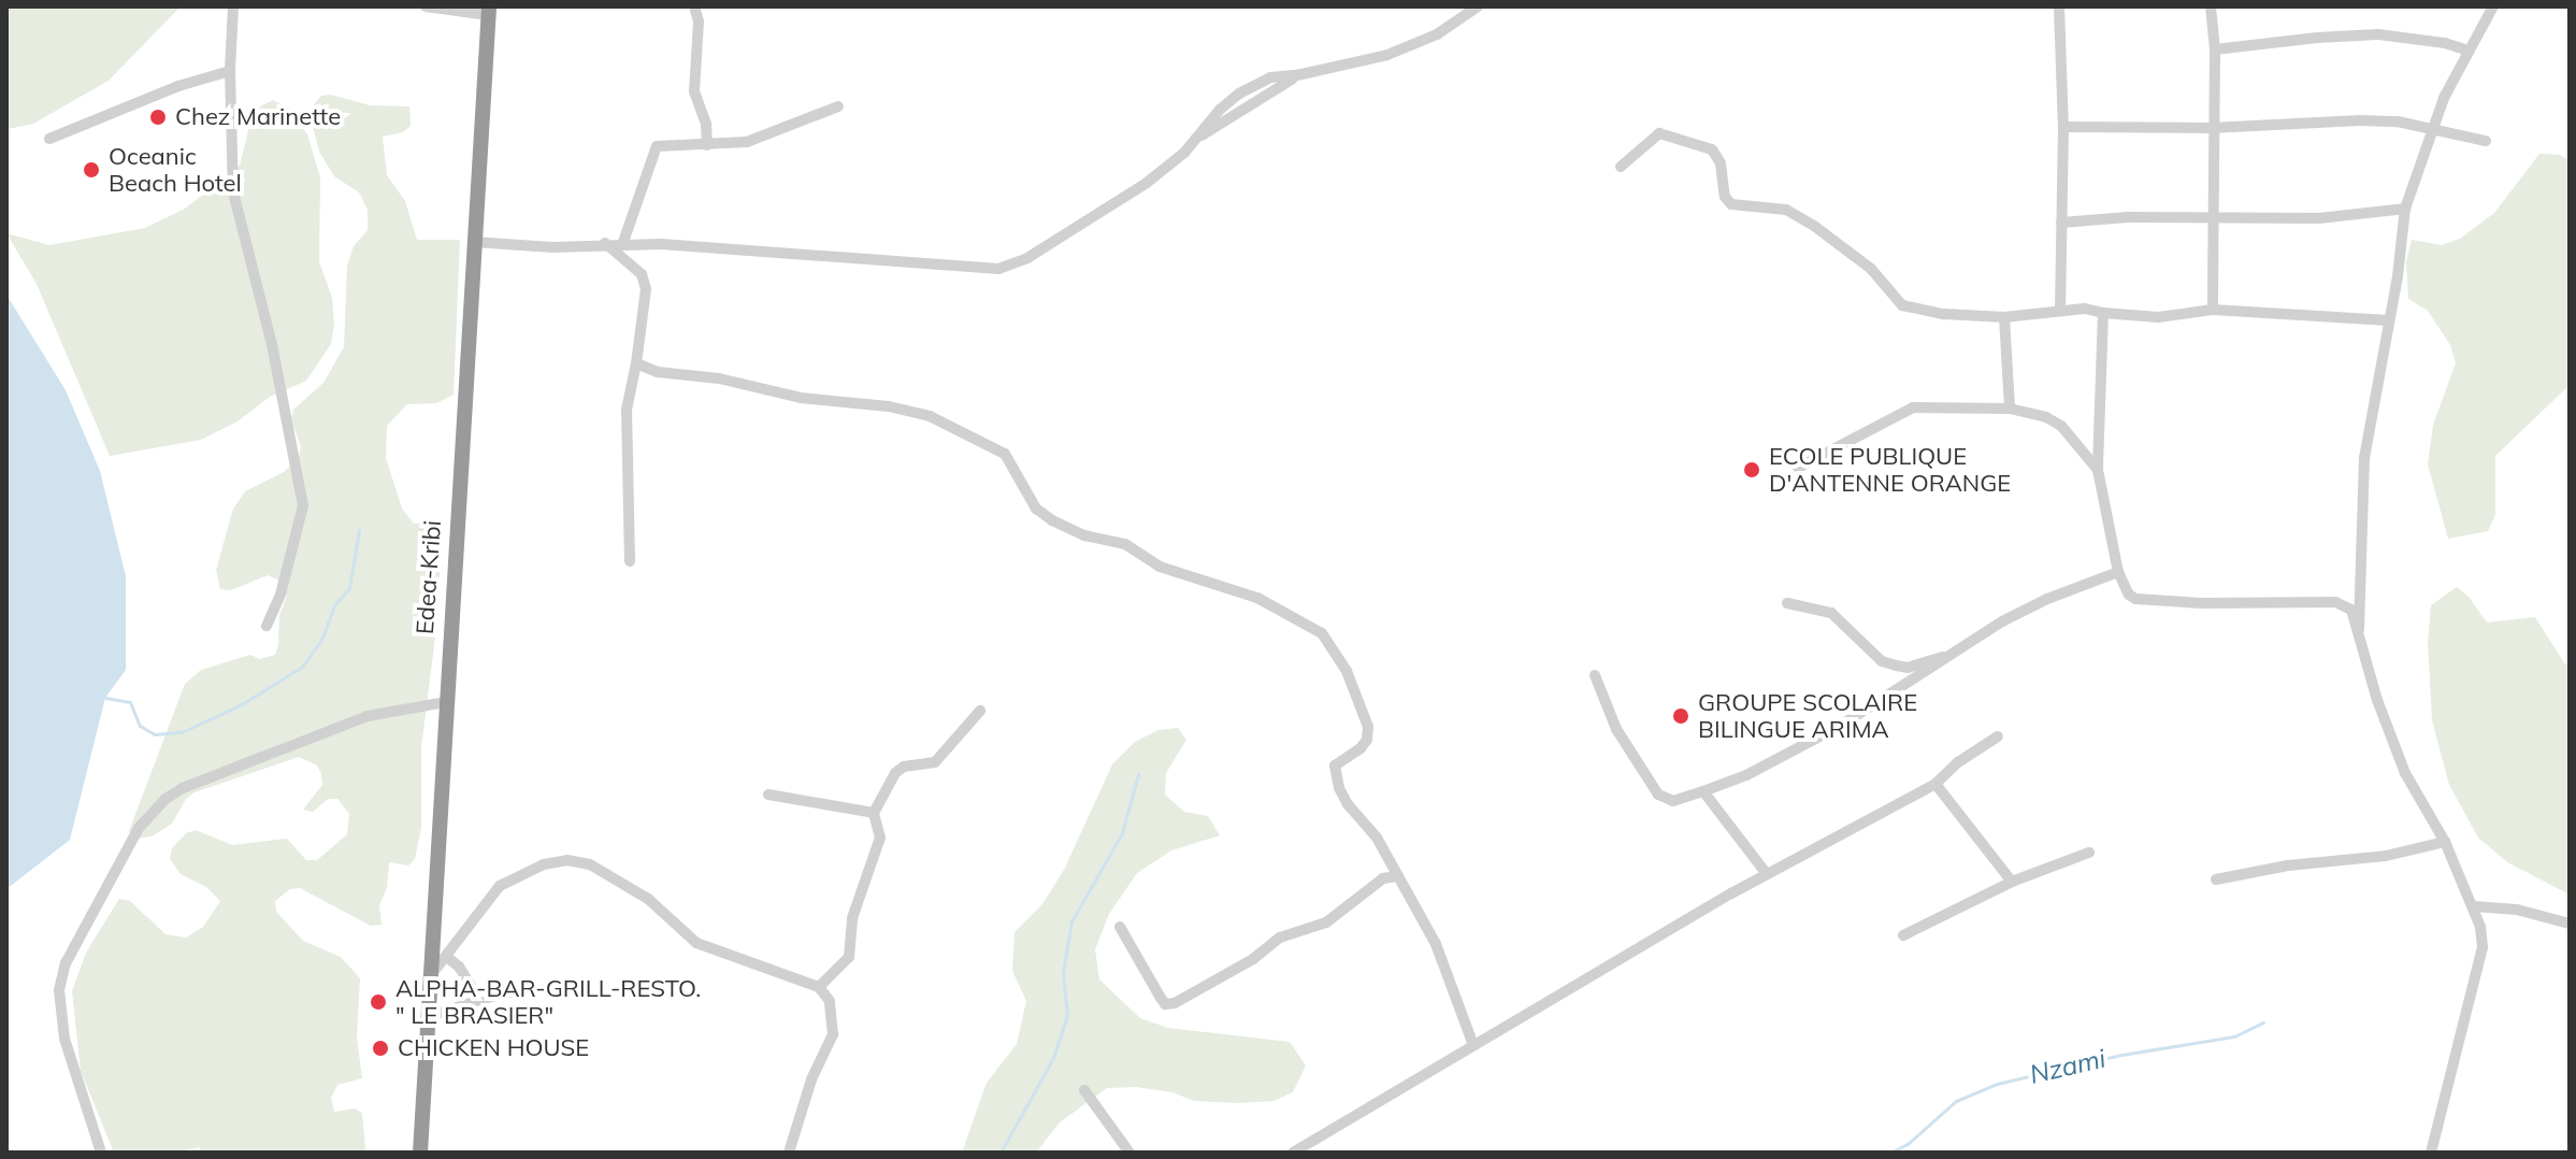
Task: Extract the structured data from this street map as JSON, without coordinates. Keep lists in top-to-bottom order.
{
  "streets": {
    "highway": ["Edea-Kribi"]
  },
  "water": ["Nzami"],
  "places": [
    "Chez Marinette",
    "Oceanic Beach Hotel",
    "ECOLE PUBLIQUE D'ANTENNE ORANGE",
    "GROUPE SCOLAIRE BILINGUE ARIMA",
    "ALPHA-BAR-GRILL-RESTO. \" LE BRASIER\"",
    "CHICKEN HOUSE"
  ]
}
